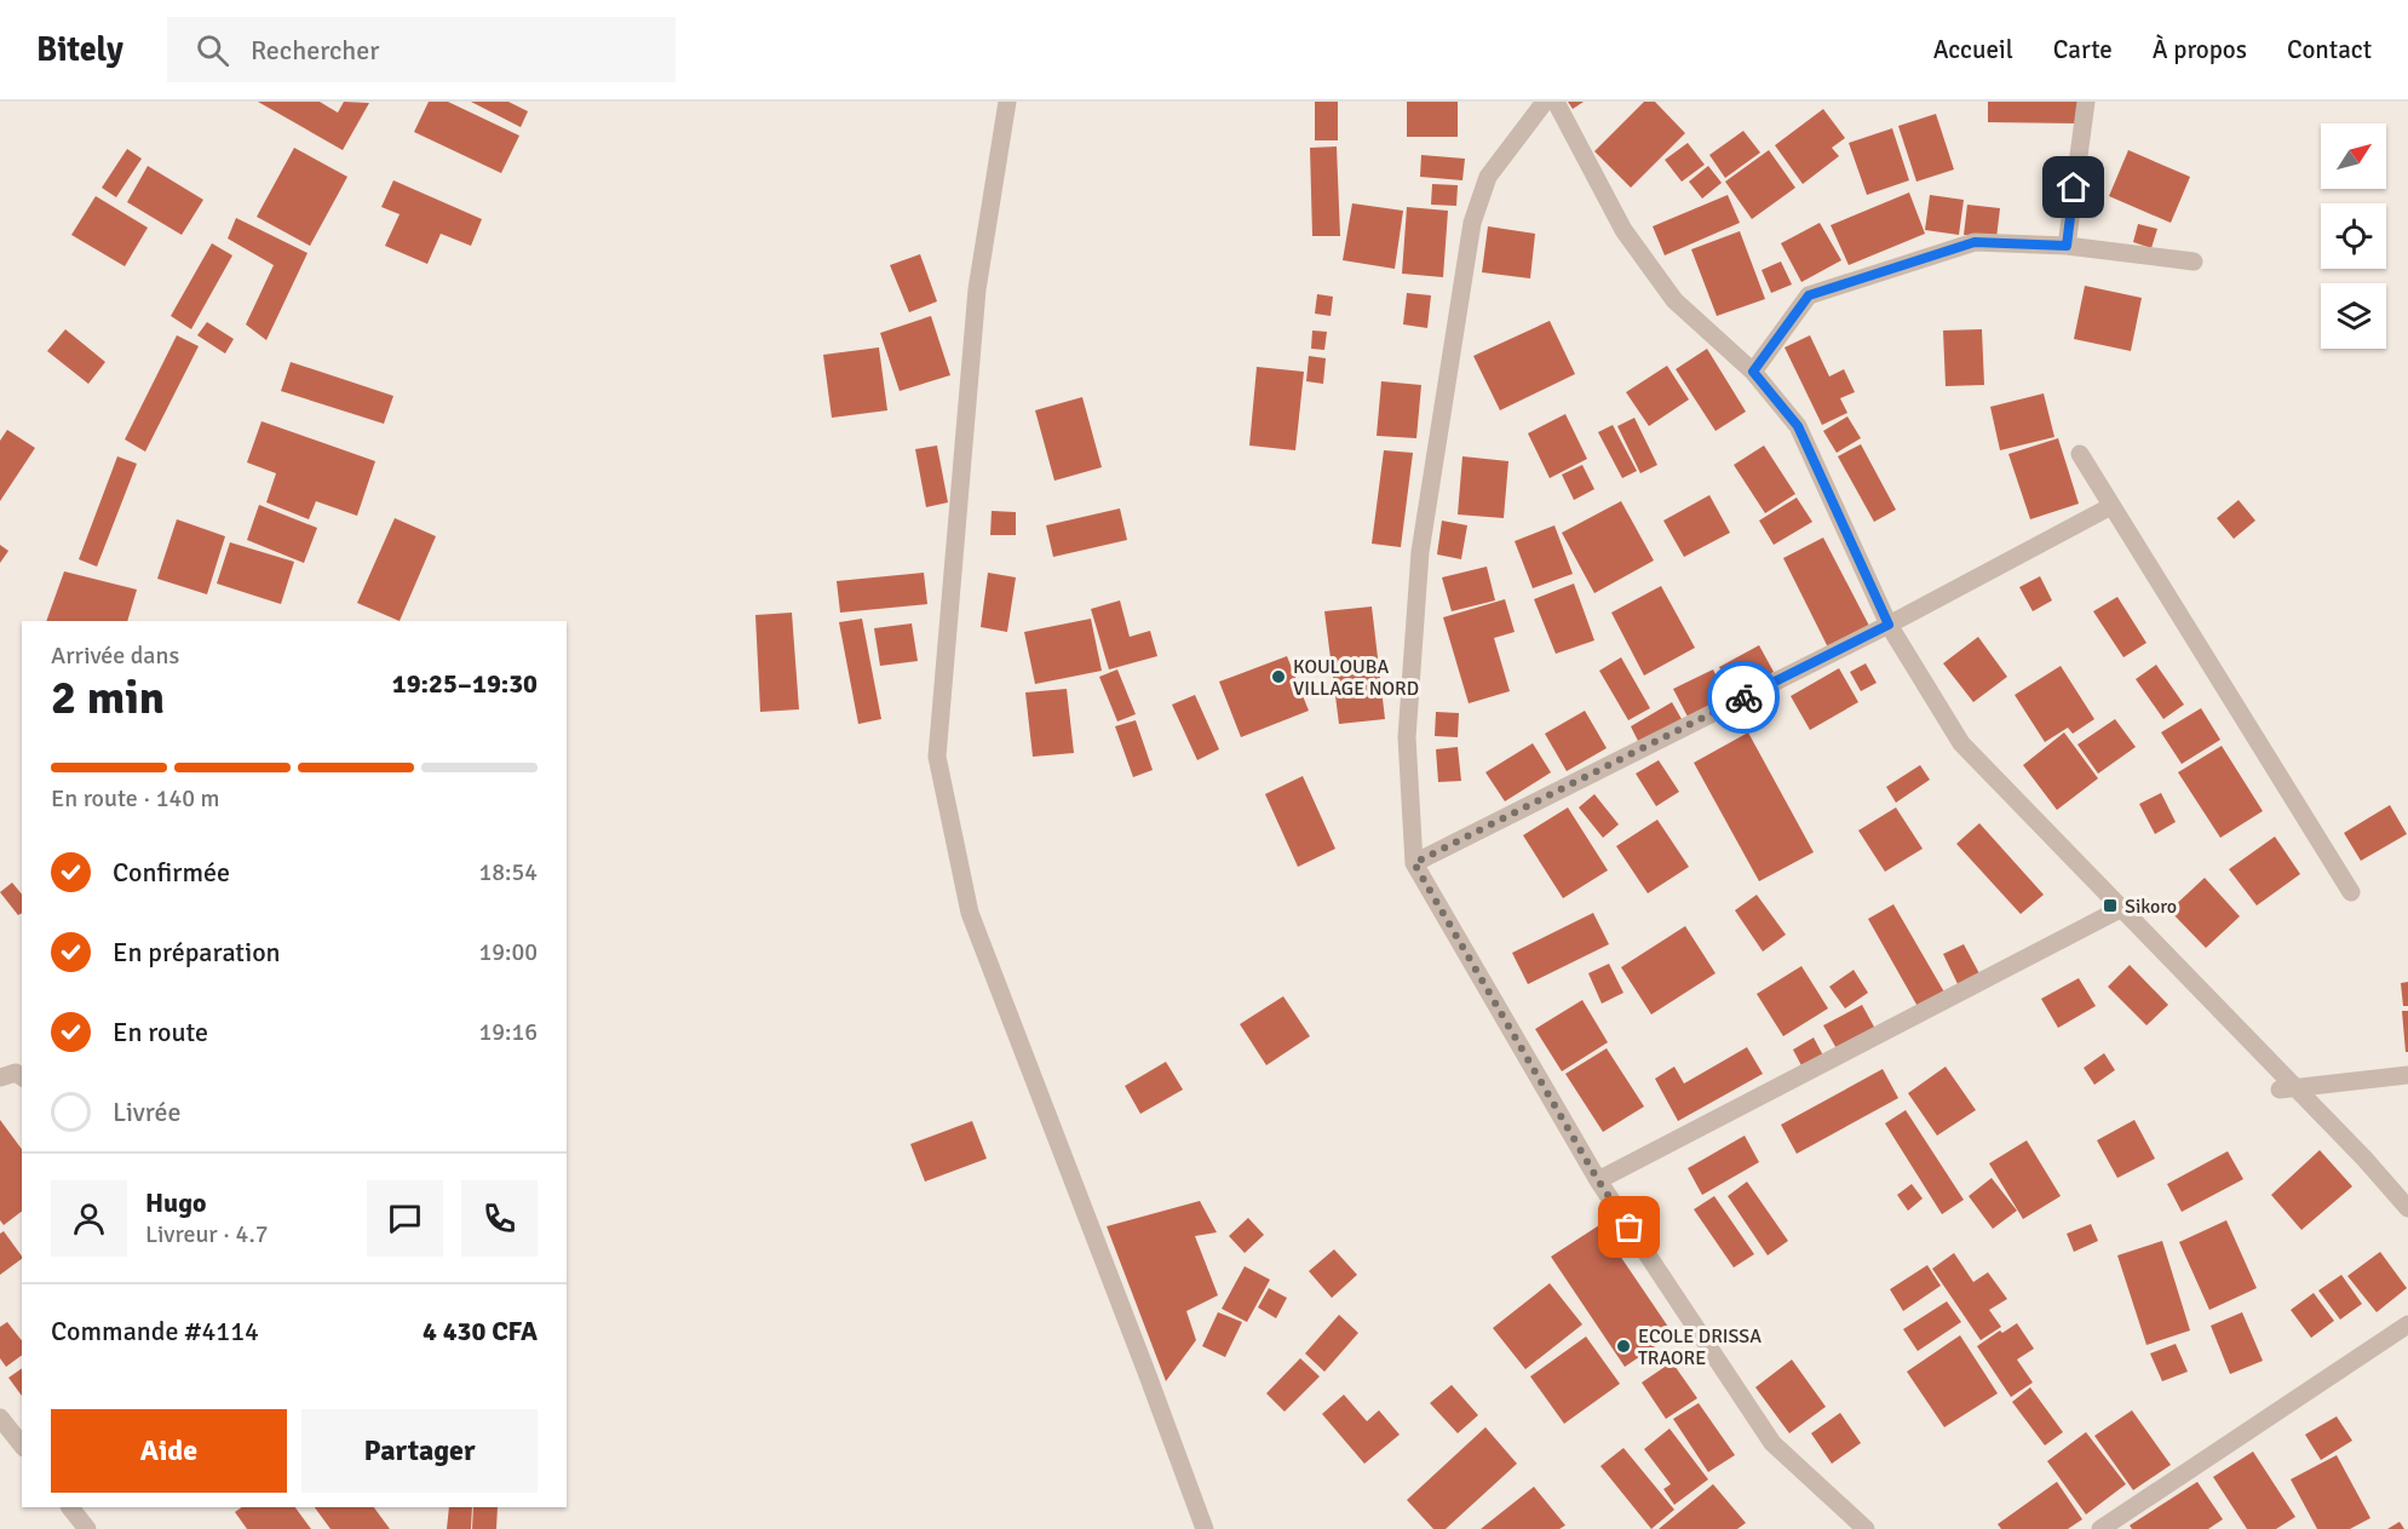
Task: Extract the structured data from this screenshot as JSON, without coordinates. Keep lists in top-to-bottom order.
{
  "places": {
    "other": ["KOULOUBA VILLAGE NORD", "ECOLE DRISSA TRAORE"],
    "transit": ["Sikoro"]
  },
  "north": "top right",
  "page": {
    "header": "Bitely",
    "search": "Rechercher",
    "nav": [
      "Accueil",
      "Carte",
      "À propos",
      "Contact"
    ],
    "heading": ["2 min", "Arrivée dans", "19:25–19:30"],
    "panel": [
      "Hugo",
      "Livreur · 4.7",
      "Commande #4114",
      "4 430 CFA"
    ],
    "bar": "En route · 140 m",
    "list": [
      ["Confirmée", "18:54"],
      ["En préparation", "19:00"],
      ["En route", "19:16"],
      "Livrée"
    ],
    "buttons": ["Aide", "Partager"]
  }
}
